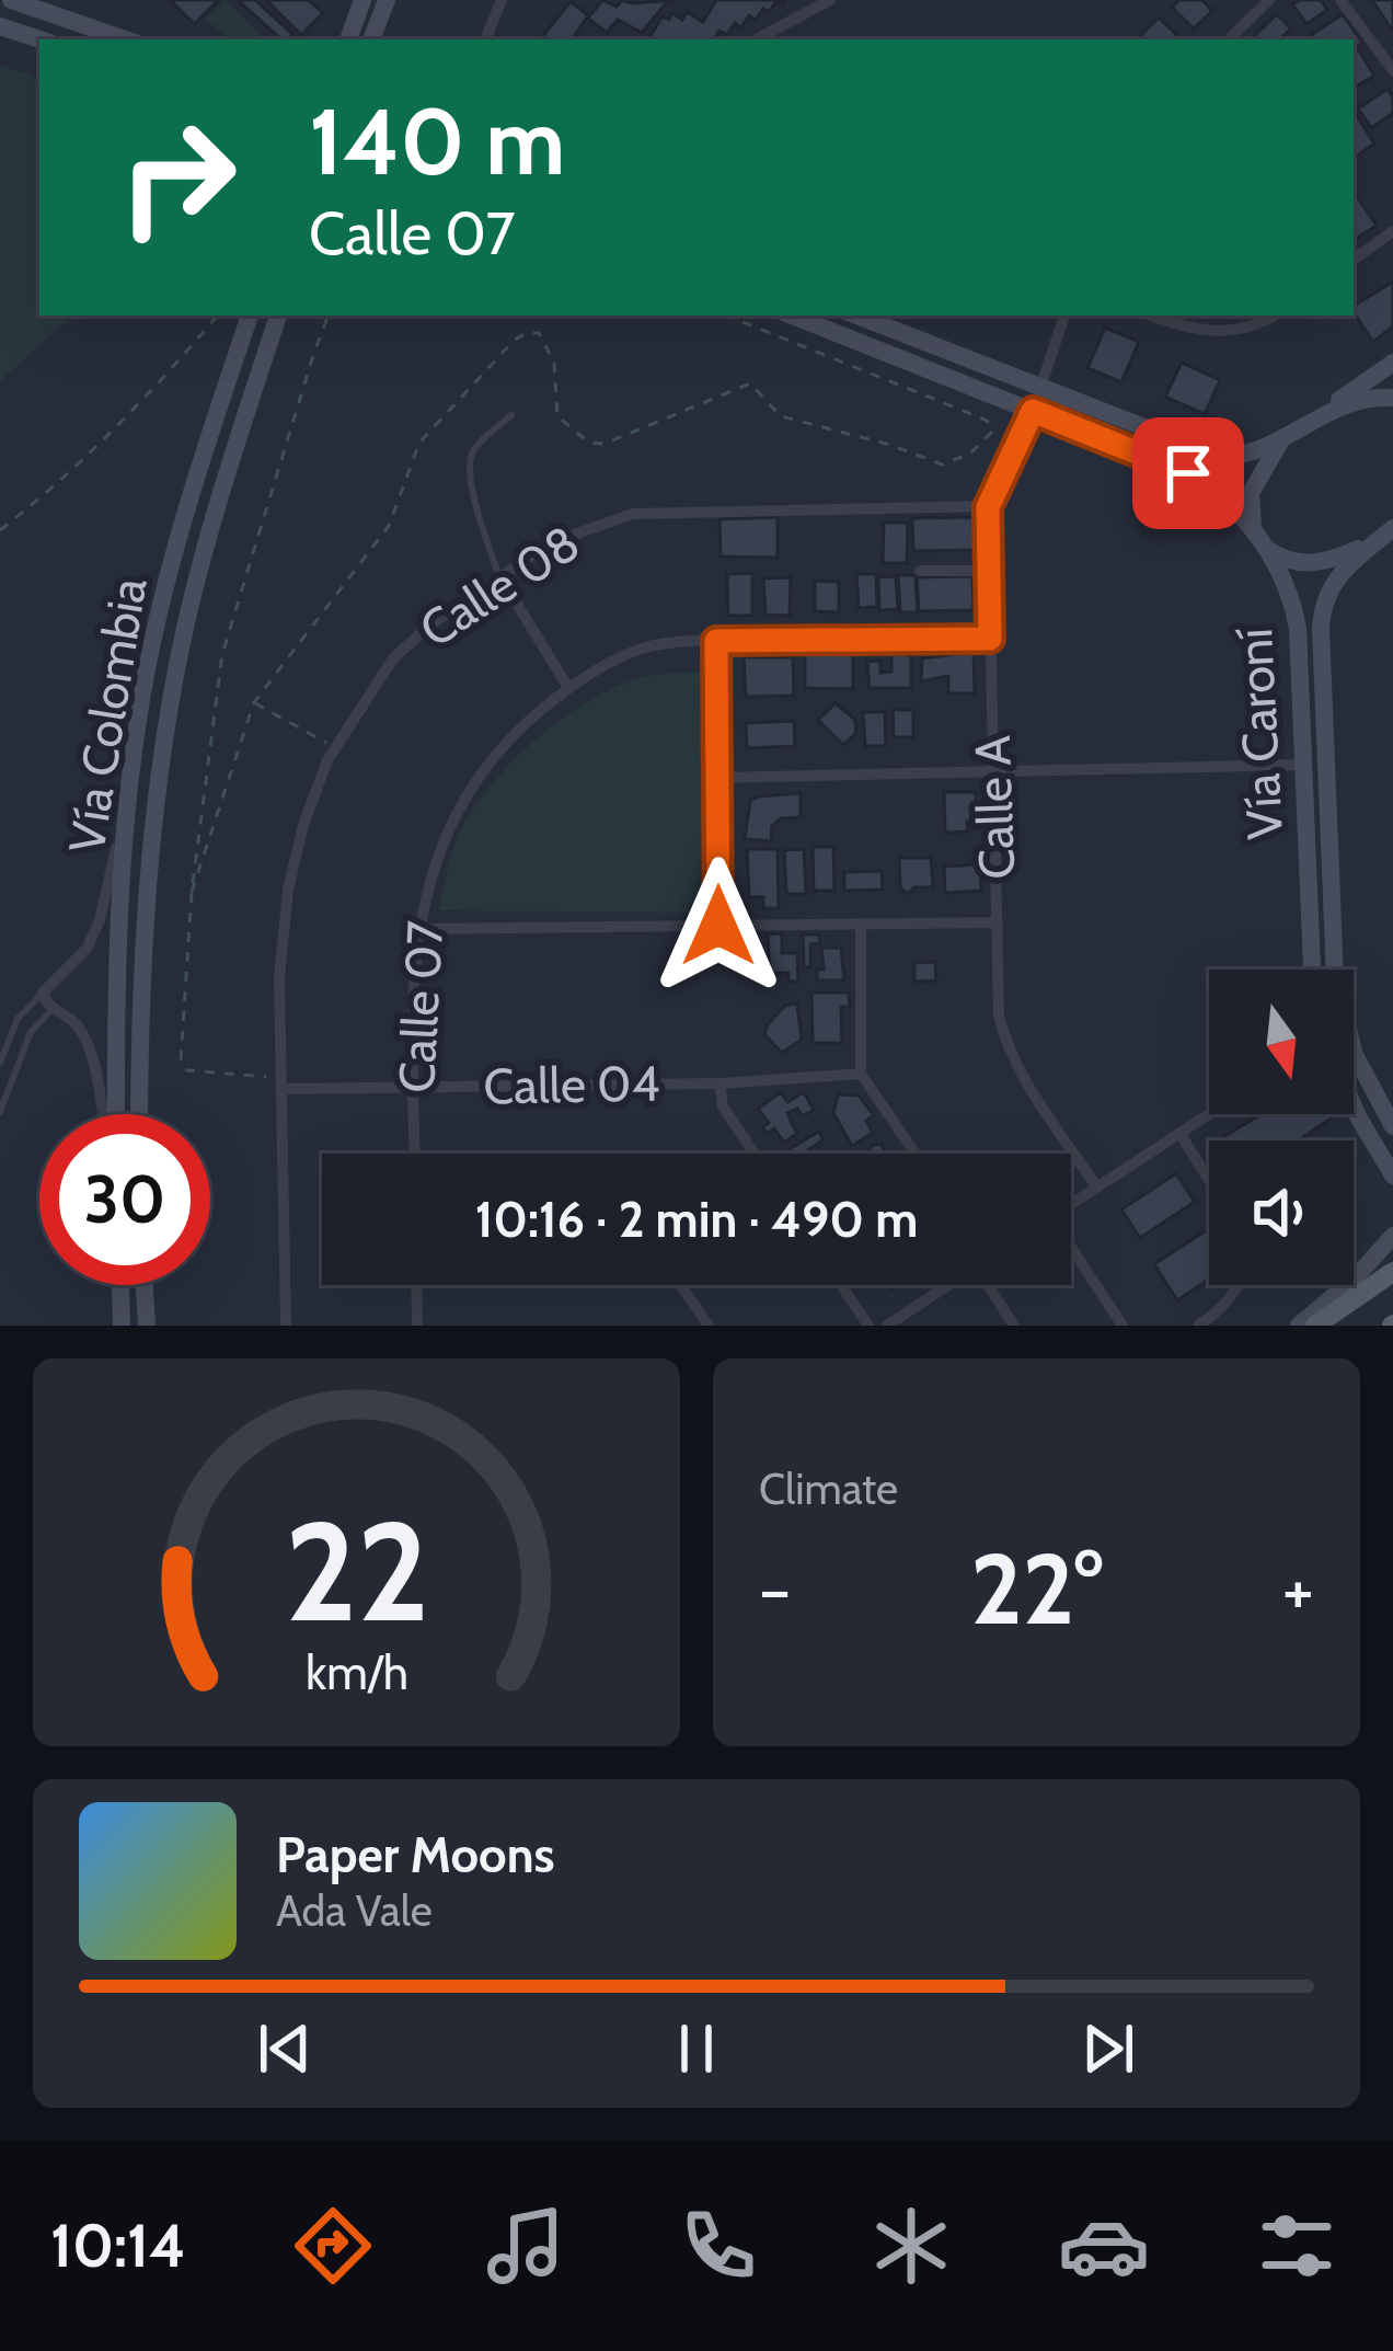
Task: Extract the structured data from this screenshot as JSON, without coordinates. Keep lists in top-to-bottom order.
{
  "streets": {
    "main road": ["Vía Colombia", "Vía Caroní"],
    "street": [
      "Calle 08",
      "Calle A",
      "Calle 07",
      "Calle 04"
    ]
  },
  "crossings": [
    ["Calle 08", "Calle A"],
    ["Calle 08", "Calle 04"],
    ["Vía Caroní", "Calle A"],
    ["Calle A", "Calle 07"],
    ["Calle 07", "Calle 04"]
  ],
  "north": "bottom",
  "page": {
    "turn": ["140 m", "Calle 07"],
    "limit": "30",
    "trip": "10:16 · 2 min · 490 m",
    "tile": "Climate",
    "heat": ["−", "22°", "+"],
    "song": ["Paper Moons", "Ada Vale"],
    "tabs": "10:14",
    "gauge": ["22", "km/h"]
  }
}
